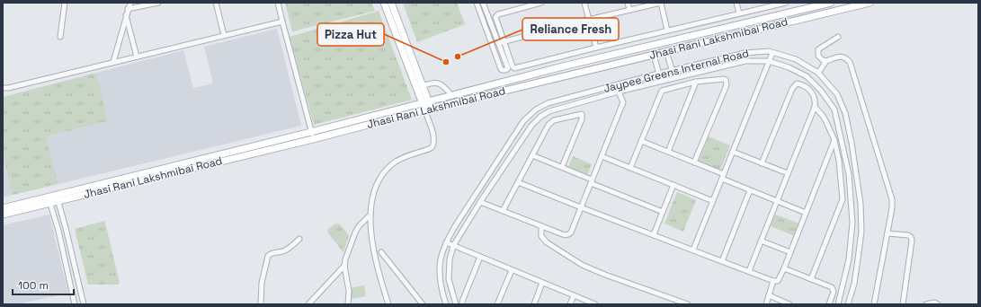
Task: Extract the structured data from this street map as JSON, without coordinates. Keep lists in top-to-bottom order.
{
  "streets": {
    "main road": ["Jhasi Rani Lakshmibai Road"],
    "street": ["Jaypee Greens Internal Road"]
  },
  "places": ["Reliance Fresh", "Pizza Hut"],
  "scale_bar": "100 m"
}
